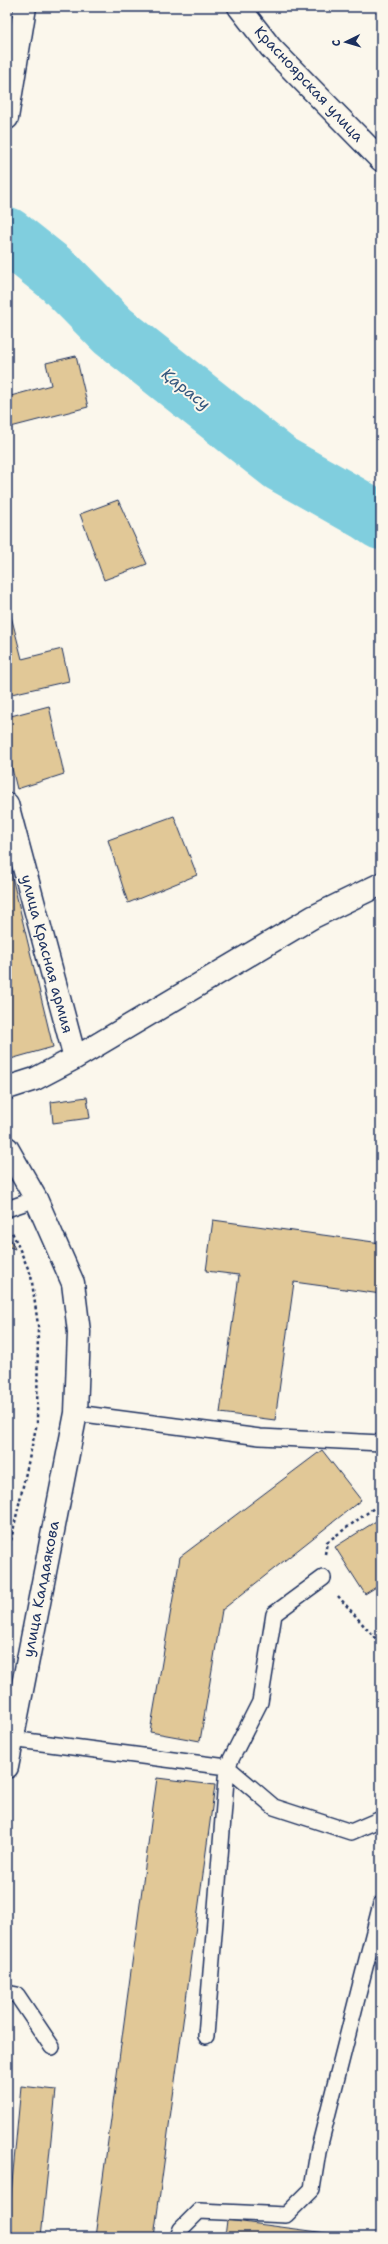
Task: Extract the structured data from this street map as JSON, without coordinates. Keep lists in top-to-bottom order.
{
  "streets": {
    "street": ["Красноярская улица", "улица Красная армия", "улица Калдаякова"]
  },
  "water": ["Қарасу"],
  "north": "left"
}
